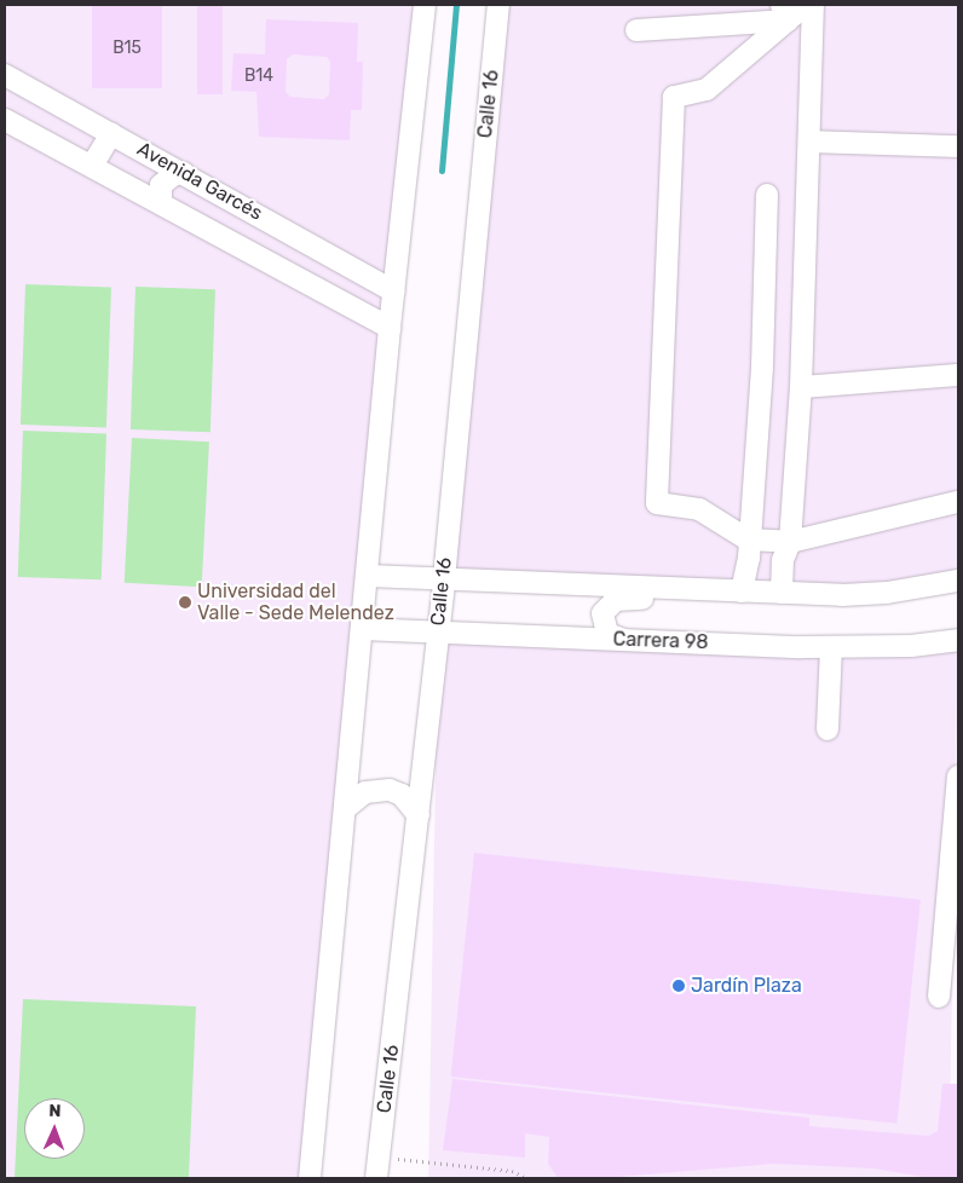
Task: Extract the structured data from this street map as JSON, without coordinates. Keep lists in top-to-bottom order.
{
  "streets": {
    "street": ["Calle 16", "Avenida Garcés", "Carrera 98"]
  },
  "crossings": [
    ["Calle 16", "Carrera 98"]
  ],
  "places": ["Universidad del Valle - Sede Melendez", "Jardín Plaza"],
  "house_numbers": ["B15", "B14"],
  "north": "top"
}
